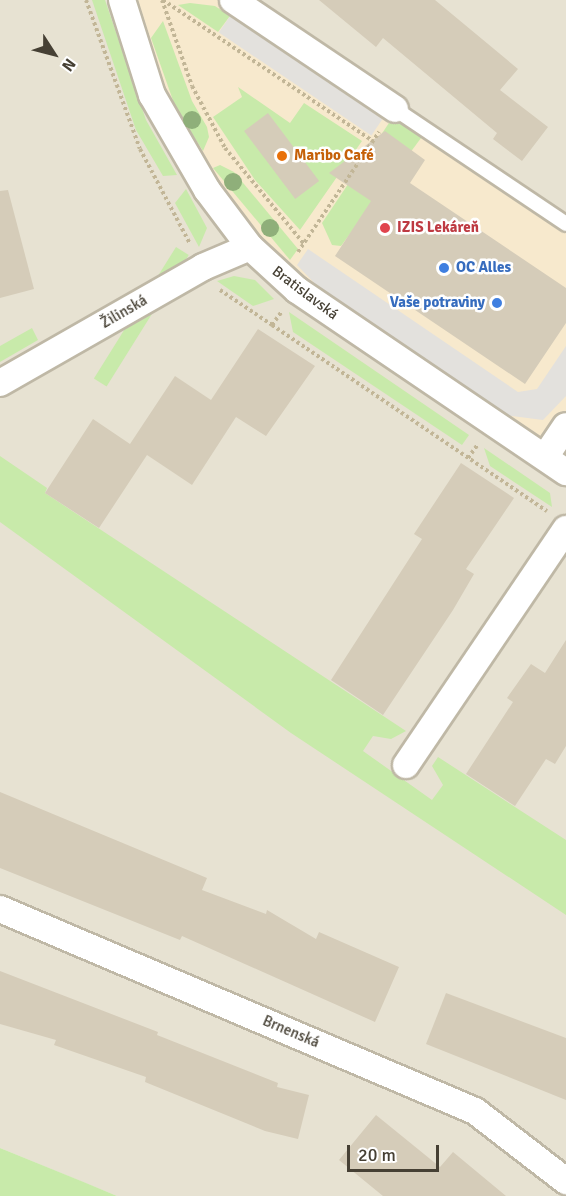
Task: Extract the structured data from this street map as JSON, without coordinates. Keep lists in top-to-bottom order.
{
  "streets": {
    "street": ["Bratislavská", "Žilinská", "Brnenská"]
  },
  "crossings": [
    ["Bratislavská", "Žilinská"]
  ],
  "places": [
    "Maribo Café",
    "IZIS Lekáreň",
    "OC Alles",
    "Vaše potraviny"
  ],
  "scale_bar": "20 m",
  "north": "bottom right"
}
